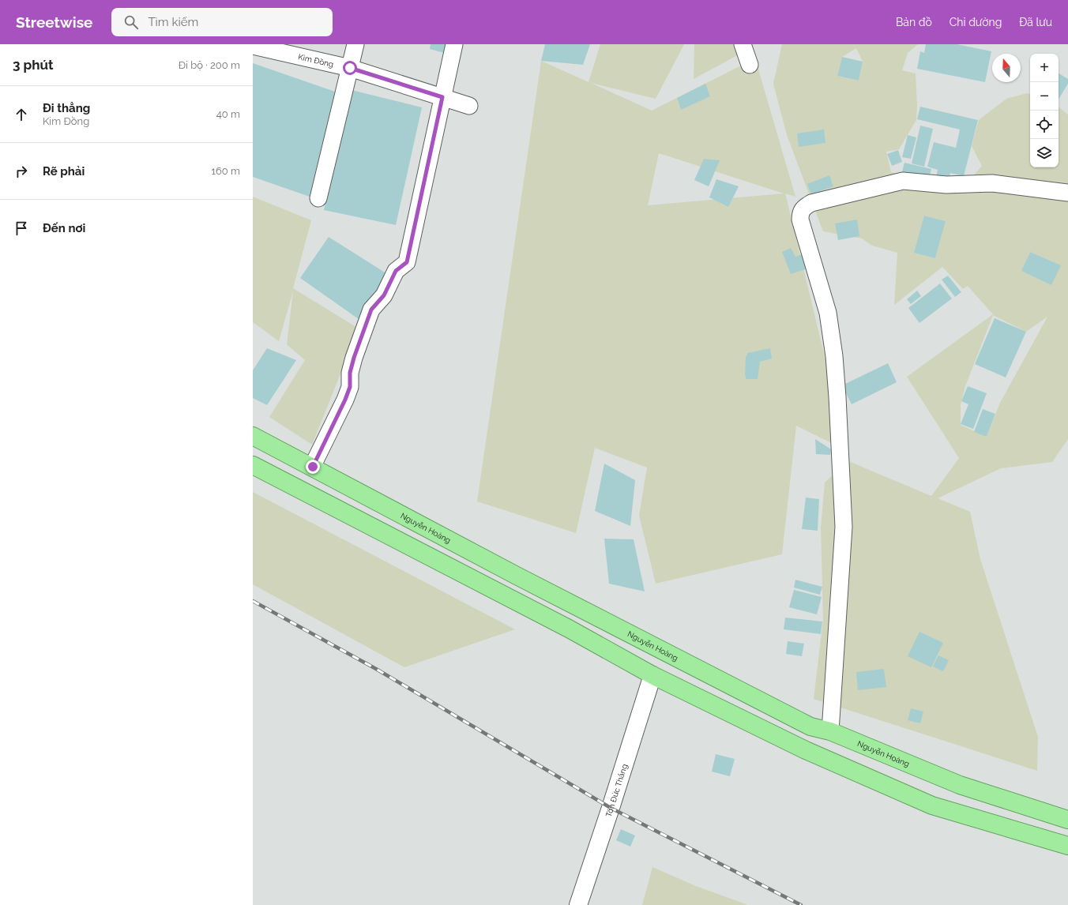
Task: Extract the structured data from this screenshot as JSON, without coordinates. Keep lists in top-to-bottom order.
{
  "streets": {
    "highway": ["Nguyễn Hoàng"],
    "street": ["Kim Đồng", "Tôn Đức Thắng"]
  },
  "north": "top",
  "page": {
    "header": "Streetwise",
    "search": "Tìm kiếm",
    "nav": ["Bản đồ", "Chỉ đường", "Đã lưu"],
    "heading": ["3 phút", "Đi bộ · 200 m"],
    "map_buttons": ["+", "−"],
    "list": [
      ["Đi thẳng", "Kim Đồng", "40 m"],
      ["Rẽ phải", "160 m"],
      "Đến nơi"
    ]
  }
}
